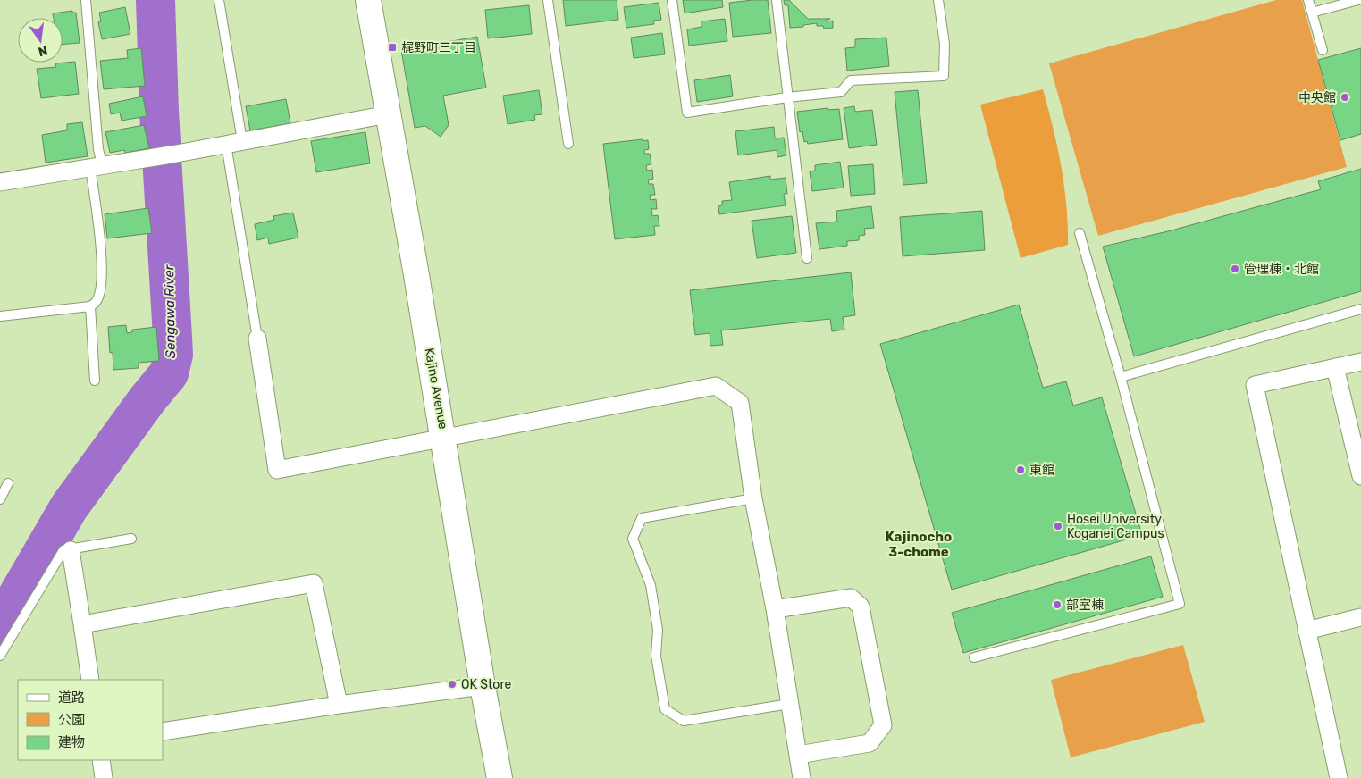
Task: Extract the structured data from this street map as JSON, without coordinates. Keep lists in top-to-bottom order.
{
  "streets": {
    "street": ["Kajino Avenue"]
  },
  "districts": ["Kajinocho 3-chome"],
  "water": ["Sengawa River"],
  "places": {
    "transit": ["梶野町三丁目"],
    "other": [
      "中央館",
      "管理棟・北館",
      "東館",
      "Hosei University Koganei Campus",
      "部室棟",
      "OK Store"
    ]
  },
  "legend": ["道路", "公園", "建物"],
  "north": "bottom"
}
